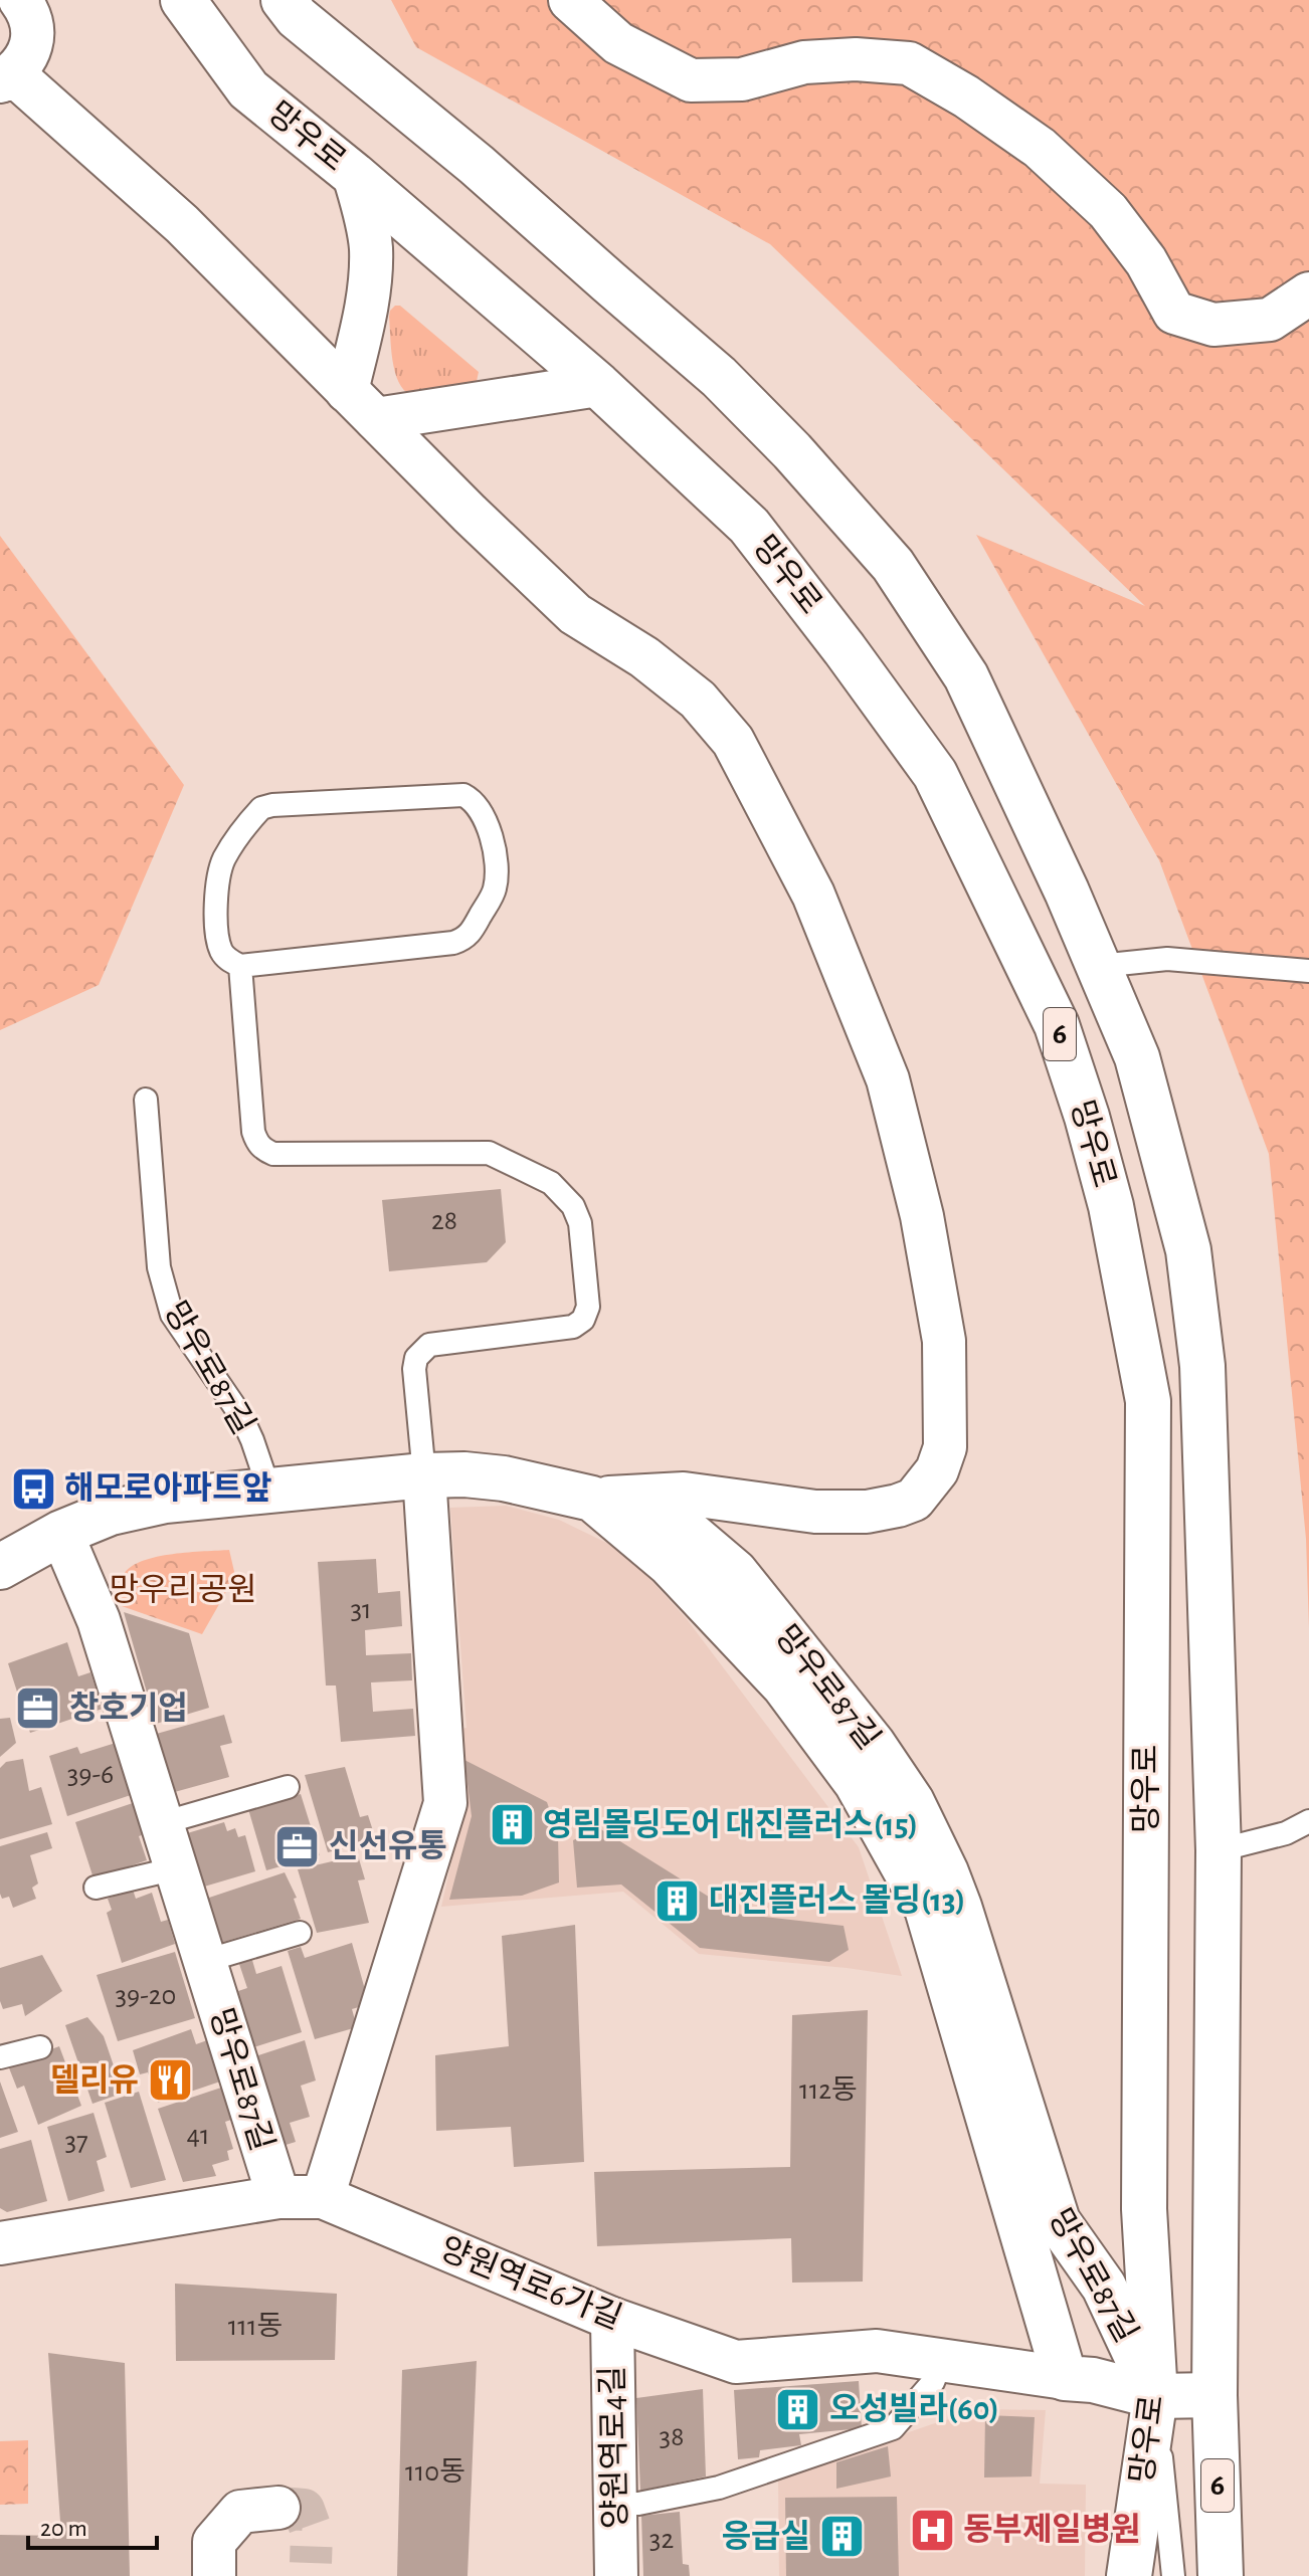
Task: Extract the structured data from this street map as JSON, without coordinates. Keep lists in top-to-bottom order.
{
  "streets": {
    "main road": ["망우로", "6", "망우로87길"],
    "street": ["양원역로6가길", "양원역로4길"]
  },
  "crossings": [
    ["망우로", "망우로87길"],
    ["망우로87길", "양원역로6가길"],
    ["양원역로6가길", "양원역로4길"]
  ],
  "parks": ["망우리공원"],
  "places": {
    "bus stop": ["해모로아파트앞"],
    "office": ["창호기업", "신선유통"],
    "building": [
      "영림몰딩도어 대진플러스(15)",
      "대진플러스 몰딩(13)",
      "오성빌라(60)",
      "응급실"
    ],
    "restaurant": ["델리유"],
    "hospital": ["동부제일병원"]
  },
  "house_numbers": [
    "28",
    "31",
    "39-6",
    "39-20",
    "112동",
    "41",
    "37",
    "111동",
    "38",
    "110동",
    "32"
  ],
  "scale_bar": "20 m"
}
